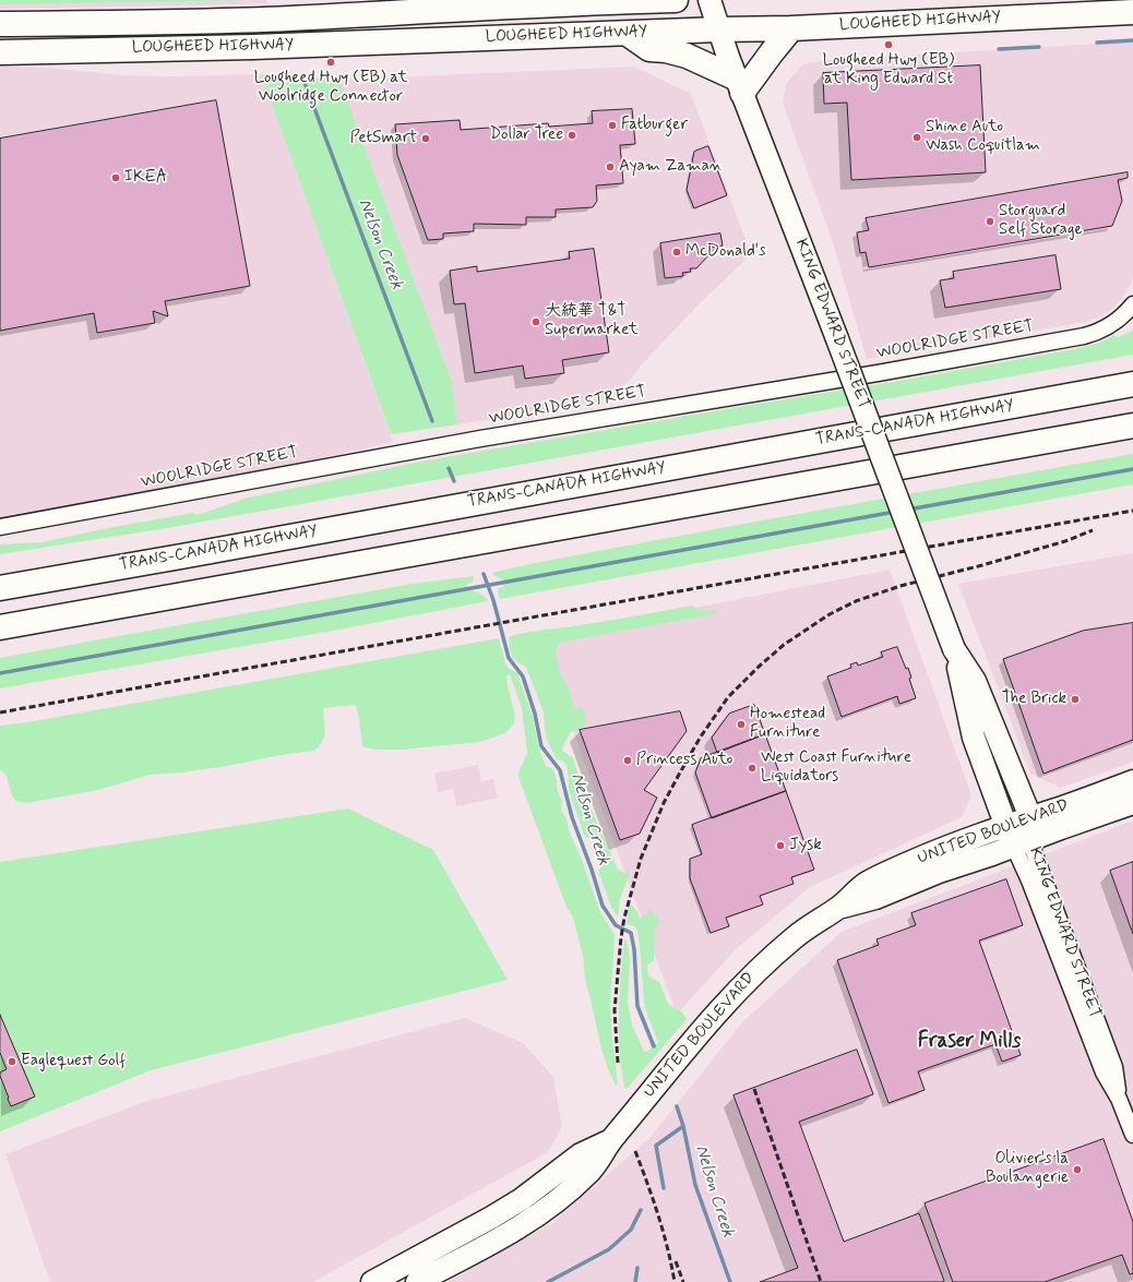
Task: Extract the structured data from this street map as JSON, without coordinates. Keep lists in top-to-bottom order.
{
  "streets": {
    "main road": [
      "LOUGHEED HIGHWAY",
      "KING EDWARD STREET",
      "TRANS-CANADA HIGHWAY",
      "UNITED BOULEVARD"
    ],
    "street": ["WOOLRIDGE STREET"]
  },
  "crossings": [
    ["LOUGHEED HIGHWAY", "KING EDWARD STREET"],
    ["KING EDWARD STREET", "UNITED BOULEVARD"]
  ],
  "districts": ["Fraser Mills"],
  "water": ["Nelson Creek"],
  "places": [
    "Lougheed Hwy (EB) at King Edward St",
    "Lougheed Hwy (EB) at Woolridge Connector",
    "Fatburger",
    "Dollar Tree",
    "Shine Auto Wash Coquitlam",
    "PetSmart",
    "Ayam Zaman",
    "IKEA",
    "Storguard Self Storage",
    "McDonald's",
    "大統華 T&T Supermarket",
    "The Brick",
    "Homestead Furniture",
    "Princess Auto",
    "West Coast Furniture Liquidators",
    "Jysk",
    "Eaglequest Golf",
    "Olivier's la Boulangerie"
  ]
}
